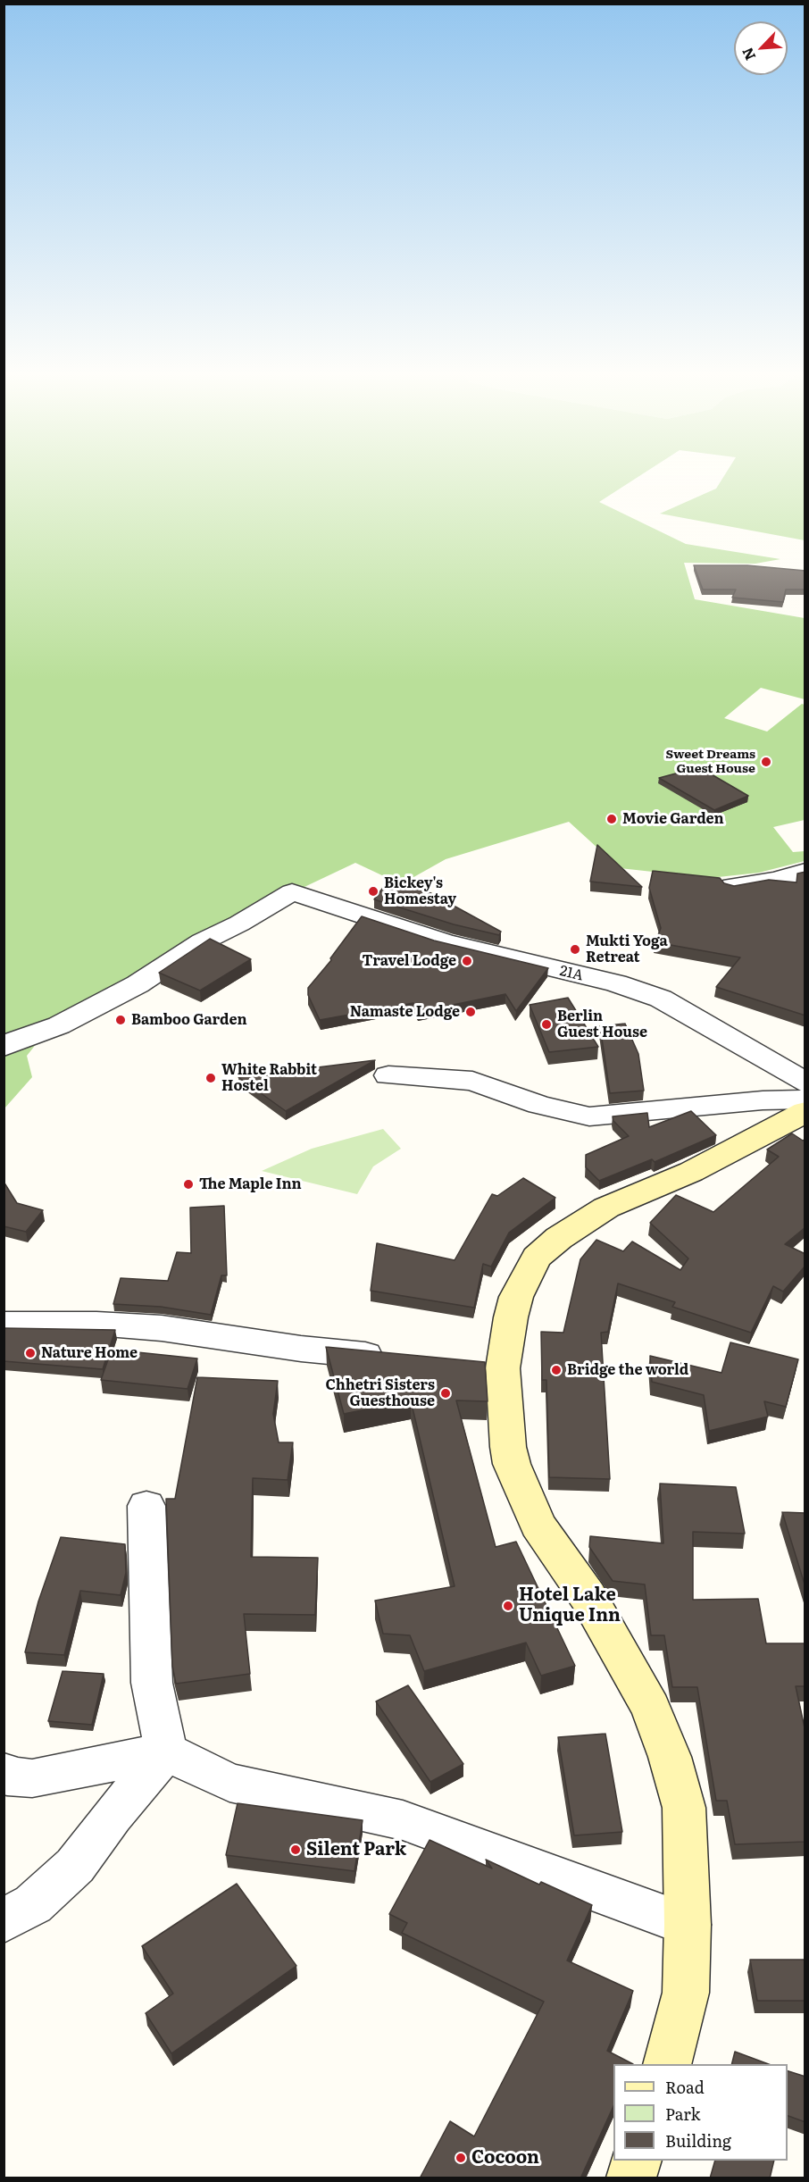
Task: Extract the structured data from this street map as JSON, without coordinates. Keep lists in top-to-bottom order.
{
  "streets": {
    "street": ["21A"]
  },
  "places": [
    "Sweet Dreams Guest House",
    "Movie Garden",
    "Bickey's Homestay",
    "Mukti Yoga Retreat",
    "Travel Lodge",
    "Namaste Lodge",
    "Bamboo Garden",
    "Berlin Guest House",
    "White Rabbit Hostel",
    "The Maple Inn",
    "Nature Home",
    "Bridge the world",
    "Chhetri Sisters Guesthouse",
    "Hotel Lake Unique Inn",
    "Silent Park",
    "Cocoon"
  ],
  "legend": ["Road", "Park", "Building"],
  "north": "bottom left"
}
